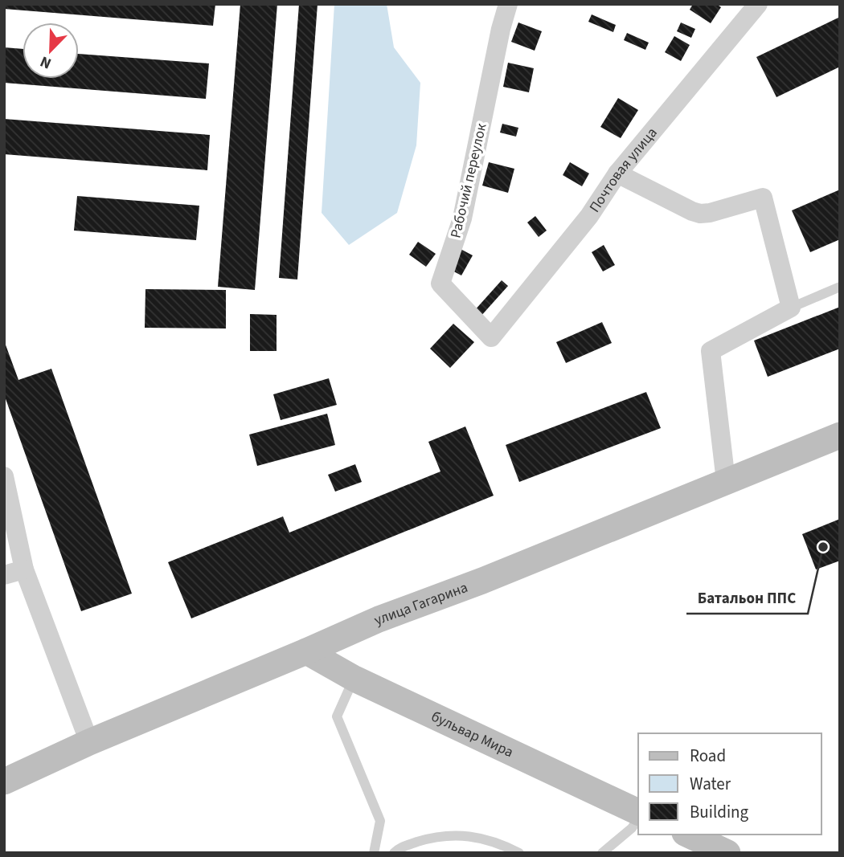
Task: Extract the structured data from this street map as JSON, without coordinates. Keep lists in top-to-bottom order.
{
  "streets": {
    "main road": ["улица Гагарина", "бульвар Мира"],
    "street": ["Почтовая улица", "Рабочий переулок"]
  },
  "crossings": [
    ["Почтовая улица", "Рабочий переулок"],
    ["улица Гагарина", "бульвар Мира"]
  ],
  "places": ["Батальон ППС"],
  "legend": ["Road", "Water", "Building"],
  "north": "bottom left"
}
